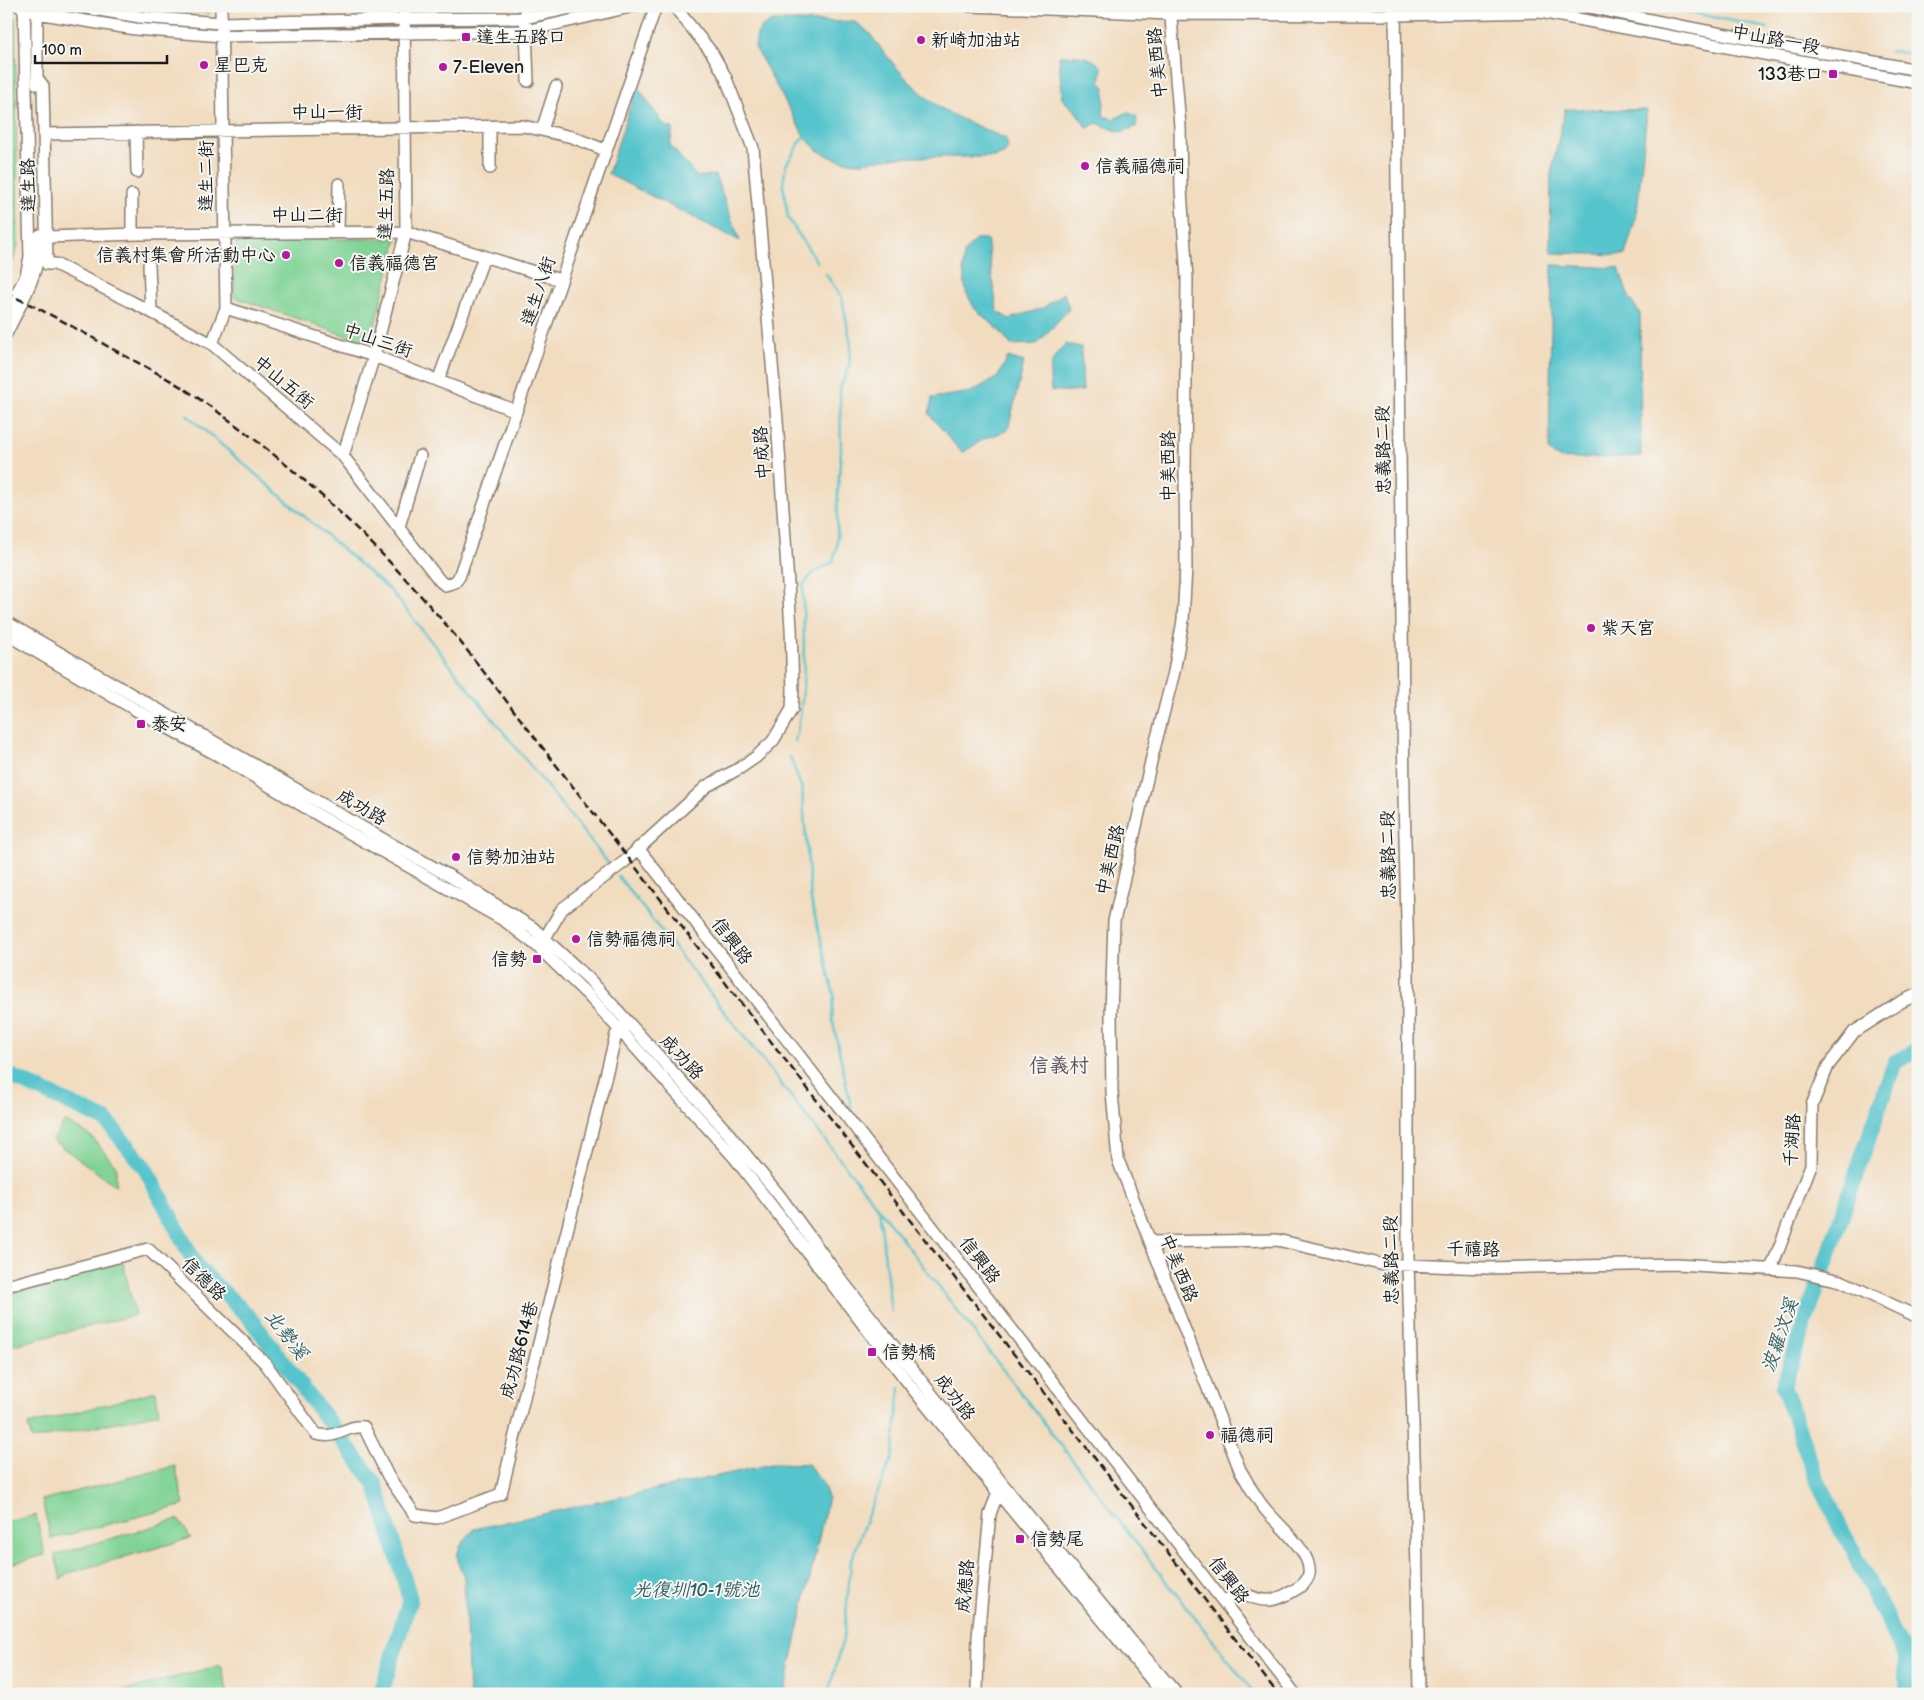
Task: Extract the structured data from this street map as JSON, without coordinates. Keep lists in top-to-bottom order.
{
  "streets": {
    "street": [
      "中山路一段",
      "中美西路",
      "中山一街",
      "達生二街",
      "達生路",
      "達生五路",
      "中山二街",
      "達生八街",
      "中山三街",
      "中山五街",
      "忠義路二段",
      "中成路",
      "成功路",
      "信興路",
      "千湖路",
      "千禧路",
      "信德路",
      "成功路614巷",
      "成德路"
    ]
  },
  "crossings": [
    ["中山路一段", "中美西路"],
    ["中山路一段", "忠義路二段"],
    ["中美西路", "信興路"],
    ["中美西路", "千禧路"],
    ["中山一街", "達生二街"],
    ["中山一街", "達生路"],
    ["中山一街", "達生五路"],
    ["中山一街", "達生八街"],
    ["達生二街", "中山二街"],
    ["達生二街", "中山三街"],
    ["達生二街", "中山五街"],
    ["達生路", "中山二街"],
    ["達生路", "中山五街"],
    ["達生五路", "中山二街"],
    ["達生五路", "中山三街"],
    ["達生五路", "中山五街"],
    ["中山二街", "達生八街"],
    ["達生八街", "中山三街"],
    ["達生八街", "中山五街"],
    ["忠義路二段", "千禧路"],
    ["中成路", "成功路"],
    ["中成路", "信興路"],
    ["成功路", "成功路614巷"],
    ["成功路", "成德路"],
    ["千湖路", "千禧路"],
    ["信德路", "成功路614巷"]
  ],
  "districts": ["信義村"],
  "water": ["北勢溪", "波羅汶溪", "光復圳10-1號池"],
  "places": {
    "transit": [
      "達生五路口",
      "133巷口",
      "泰安",
      "信勢",
      "信勢橋",
      "信勢尾"
    ],
    "other": [
      "新崎加油站",
      "星巴克",
      "7-Eleven",
      "信義福德祠",
      "信義村集會所活動中心",
      "信義福德宮",
      "紫天宮",
      "信勢加油站",
      "信勢福德祠",
      "福德祠"
    ]
  },
  "scale_bar": "100 m"
}
